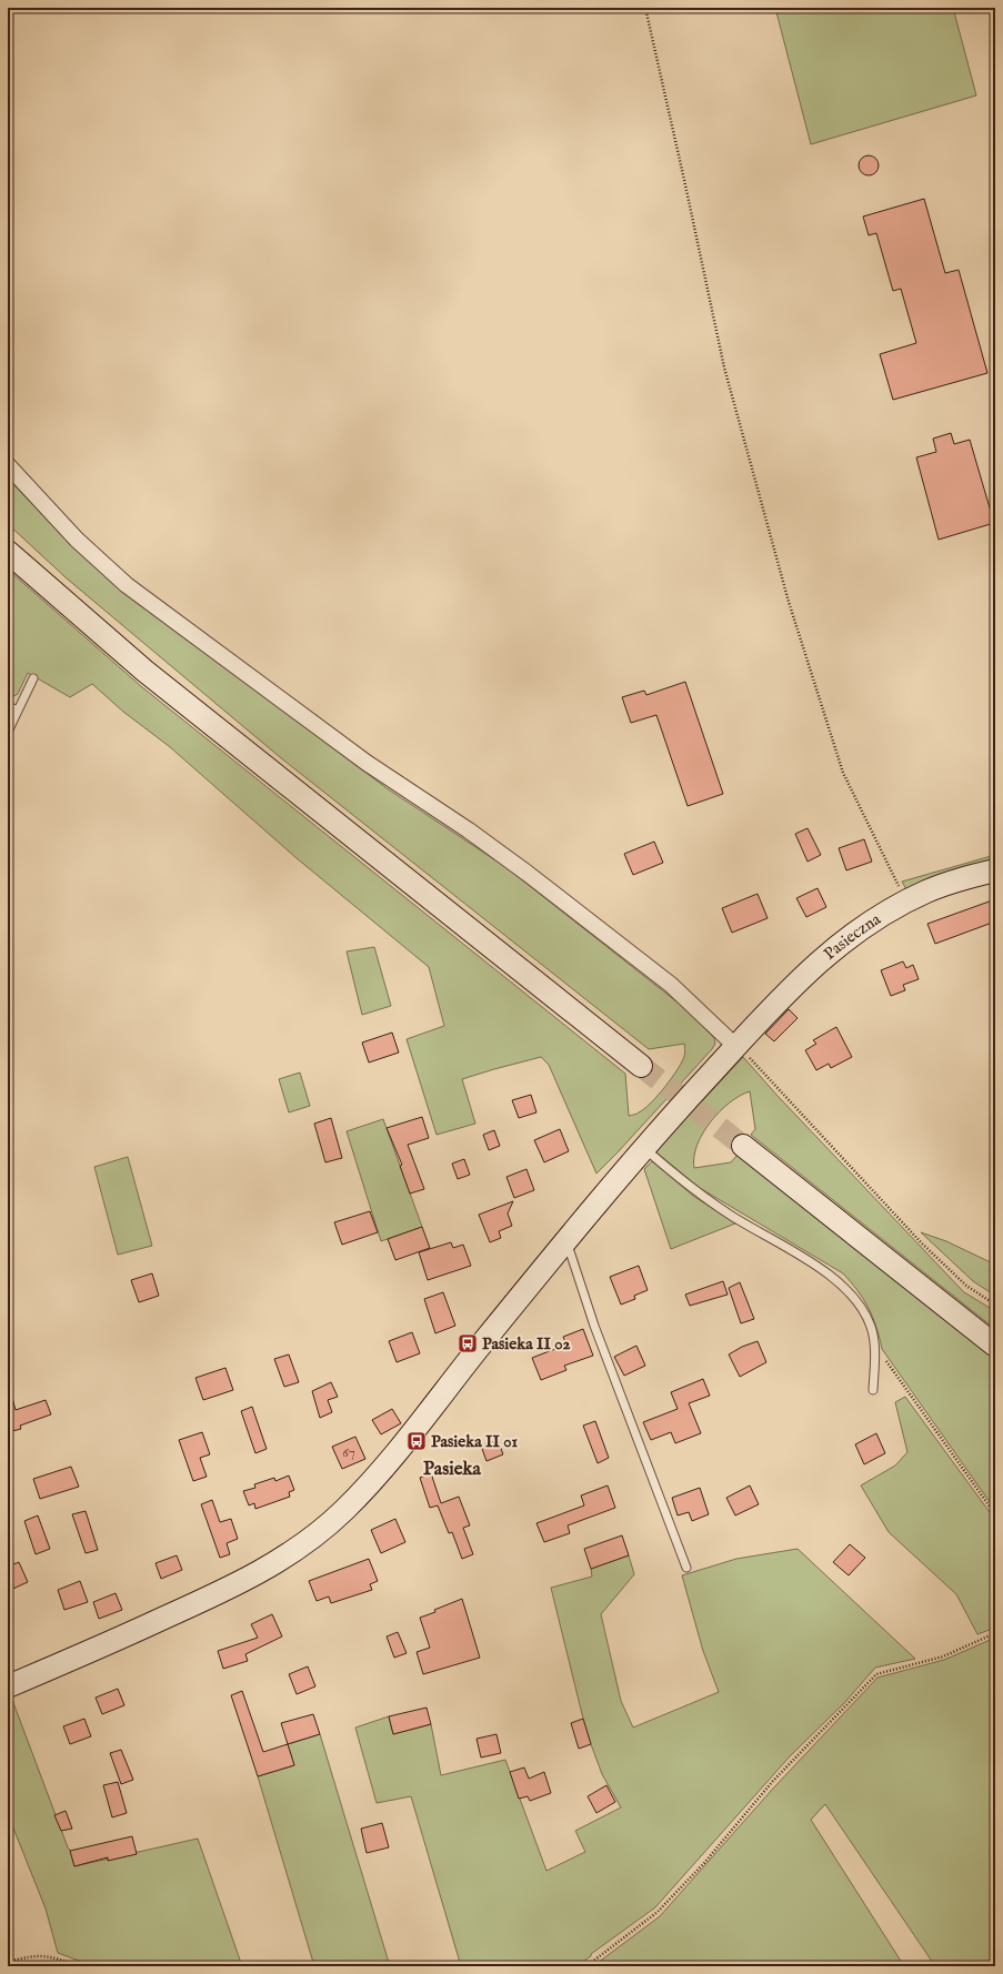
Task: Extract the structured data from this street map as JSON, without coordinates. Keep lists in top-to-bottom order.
{
  "streets": {
    "street": ["Pasieczna"]
  },
  "districts": ["Pasieka"],
  "places": {
    "bus stop": ["Pasieka II 02", "Pasieka II 01"]
  },
  "house_numbers": ["67"]
}
